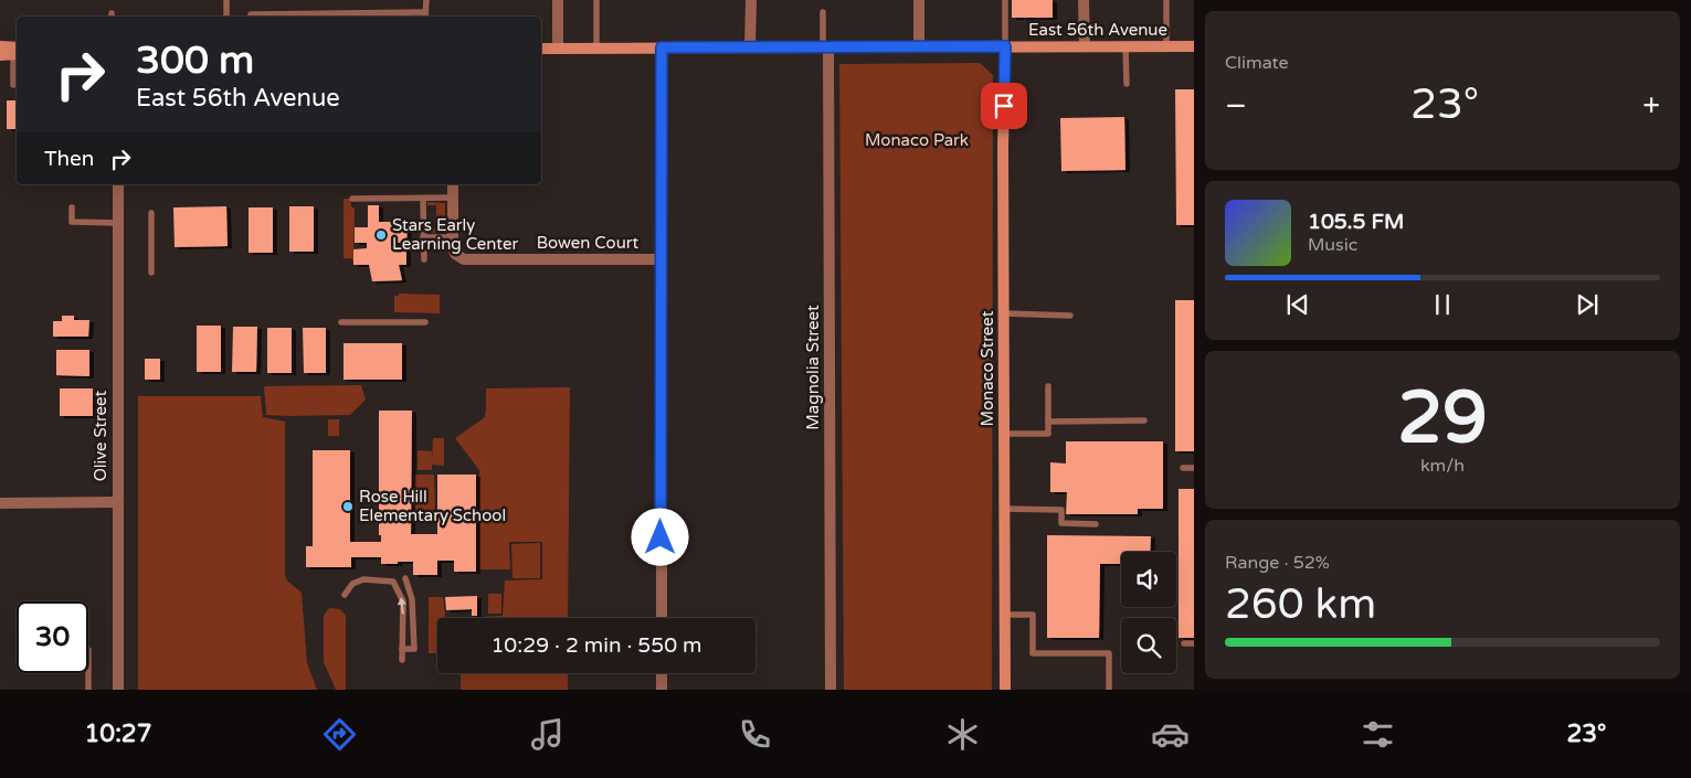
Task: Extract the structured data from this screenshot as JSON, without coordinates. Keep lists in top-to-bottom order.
{
  "streets": {
    "main road": ["East 56th Avenue", "Monaco Street"],
    "street": ["Bowen Court", "Magnolia Street", "Olive Street"]
  },
  "crossings": [
    ["East 56th Avenue", "Magnolia Street"],
    ["East 56th Avenue", "Monaco Street"]
  ],
  "parks": ["Monaco Park"],
  "places": ["Stars Early Learning Center", "Rose Hill Elementary School"],
  "page": {
    "tile": [
      "Climate",
      ["29", "km/h"],
      ["Range · 52%", "260 km"]
    ],
    "turn": ["300 m", "East 56th Avenue"],
    "heat": ["−", "23°", "+"],
    "then": "Then",
    "song": ["105.5 FM", "Music"],
    "limit": "30",
    "trip": "10:29 · 2 min · 550 m",
    "tabs": ["10:27", "23°"]
  }
}
